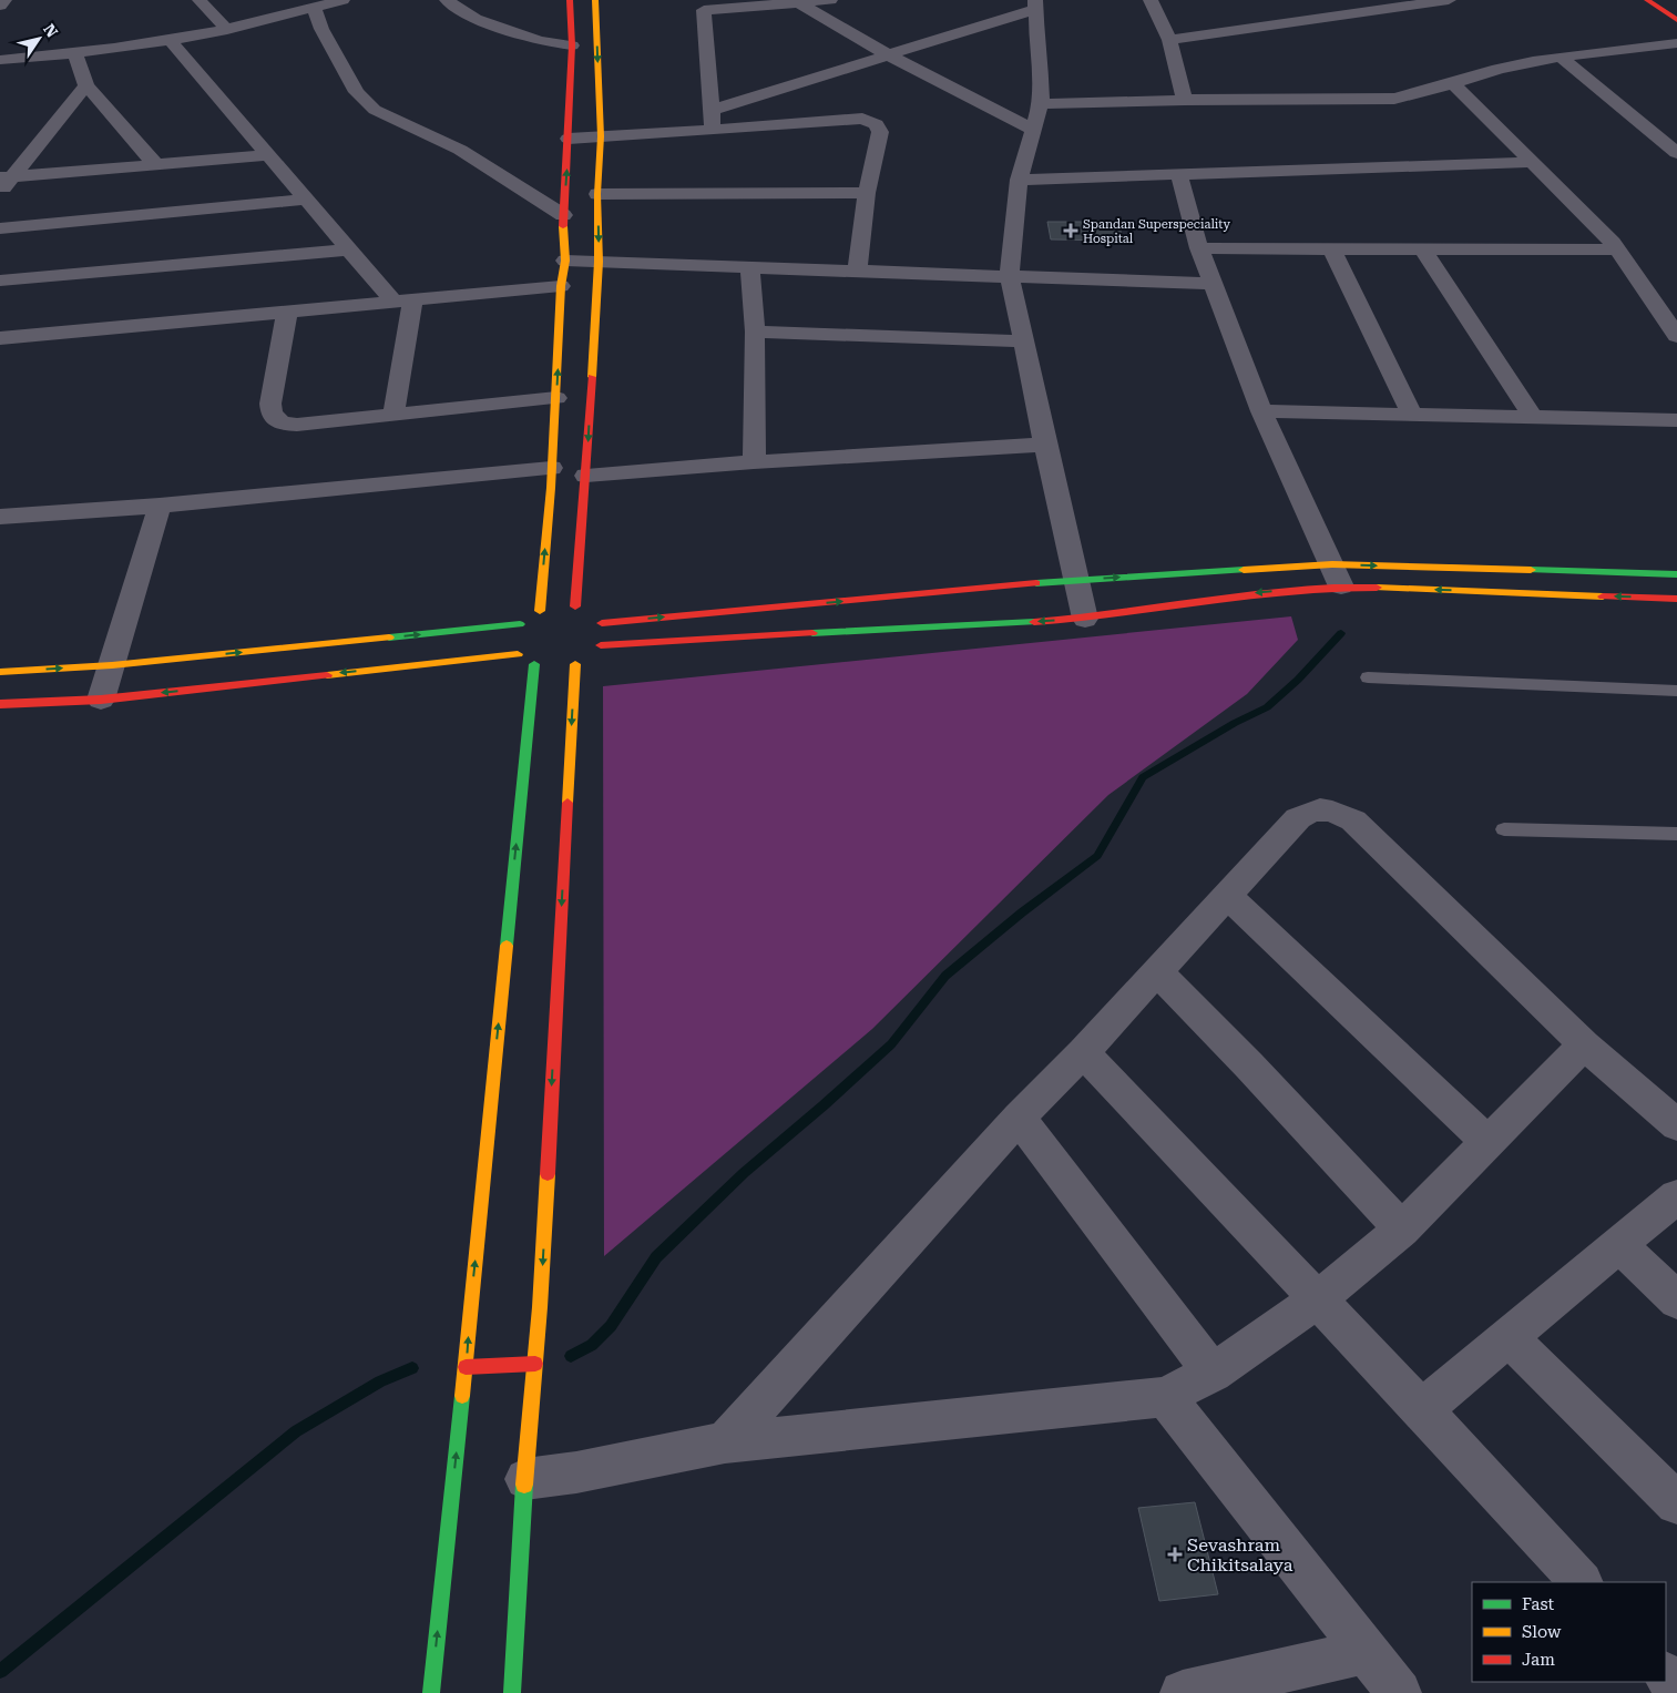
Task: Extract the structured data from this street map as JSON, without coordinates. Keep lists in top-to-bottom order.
{
  "places": {
    "health": ["Spandan Superspeciality Hospital", "Sevashram Chikitsalaya"]
  },
  "legend": ["Fast", "Slow", "Jam"],
  "north": "top right"
}
